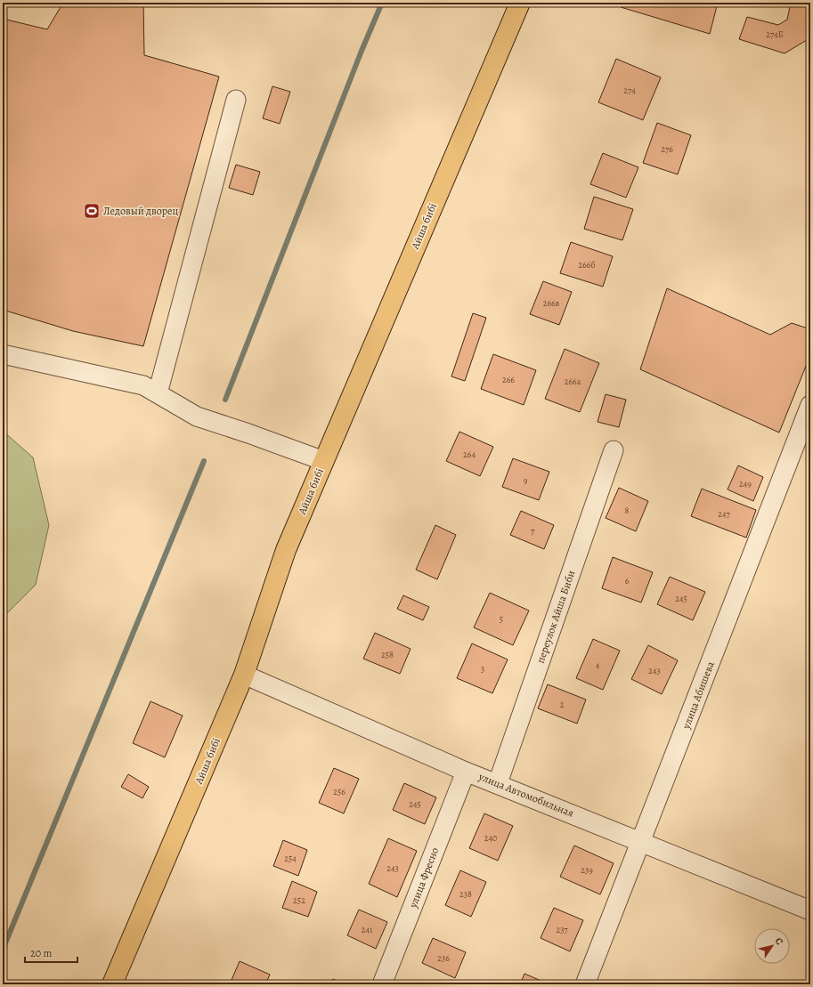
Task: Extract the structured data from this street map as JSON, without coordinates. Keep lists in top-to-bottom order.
{
  "streets": {
    "main road": ["Айша бибі"],
    "street": [
      "переулок Айша Биби",
      "улица Абишева",
      "улица Автомобильная",
      "улица Фресно"
    ]
  },
  "crossings": [
    ["Айша бибі", "улица Автомобильная"],
    ["переулок Айша Биби", "улица Автомобильная"],
    ["улица Абишева", "улица Автомобильная"],
    ["улица Автомобильная", "улица Фресно"]
  ],
  "places": {
    "sports": ["Ледовый дворец"]
  },
  "house_numbers": [
    "274Б",
    "274",
    "276",
    "266б",
    "266в",
    "266",
    "266а",
    "264",
    "9",
    "249",
    "8",
    "247",
    "7",
    "6",
    "245",
    "5",
    "258",
    "4",
    "3",
    "243",
    "2",
    "256",
    "245",
    "240",
    "254",
    "243",
    "239",
    "238",
    "252",
    "241",
    "237",
    "236"
  ],
  "scale_bar": "20 m",
  "north": "top right"
}
